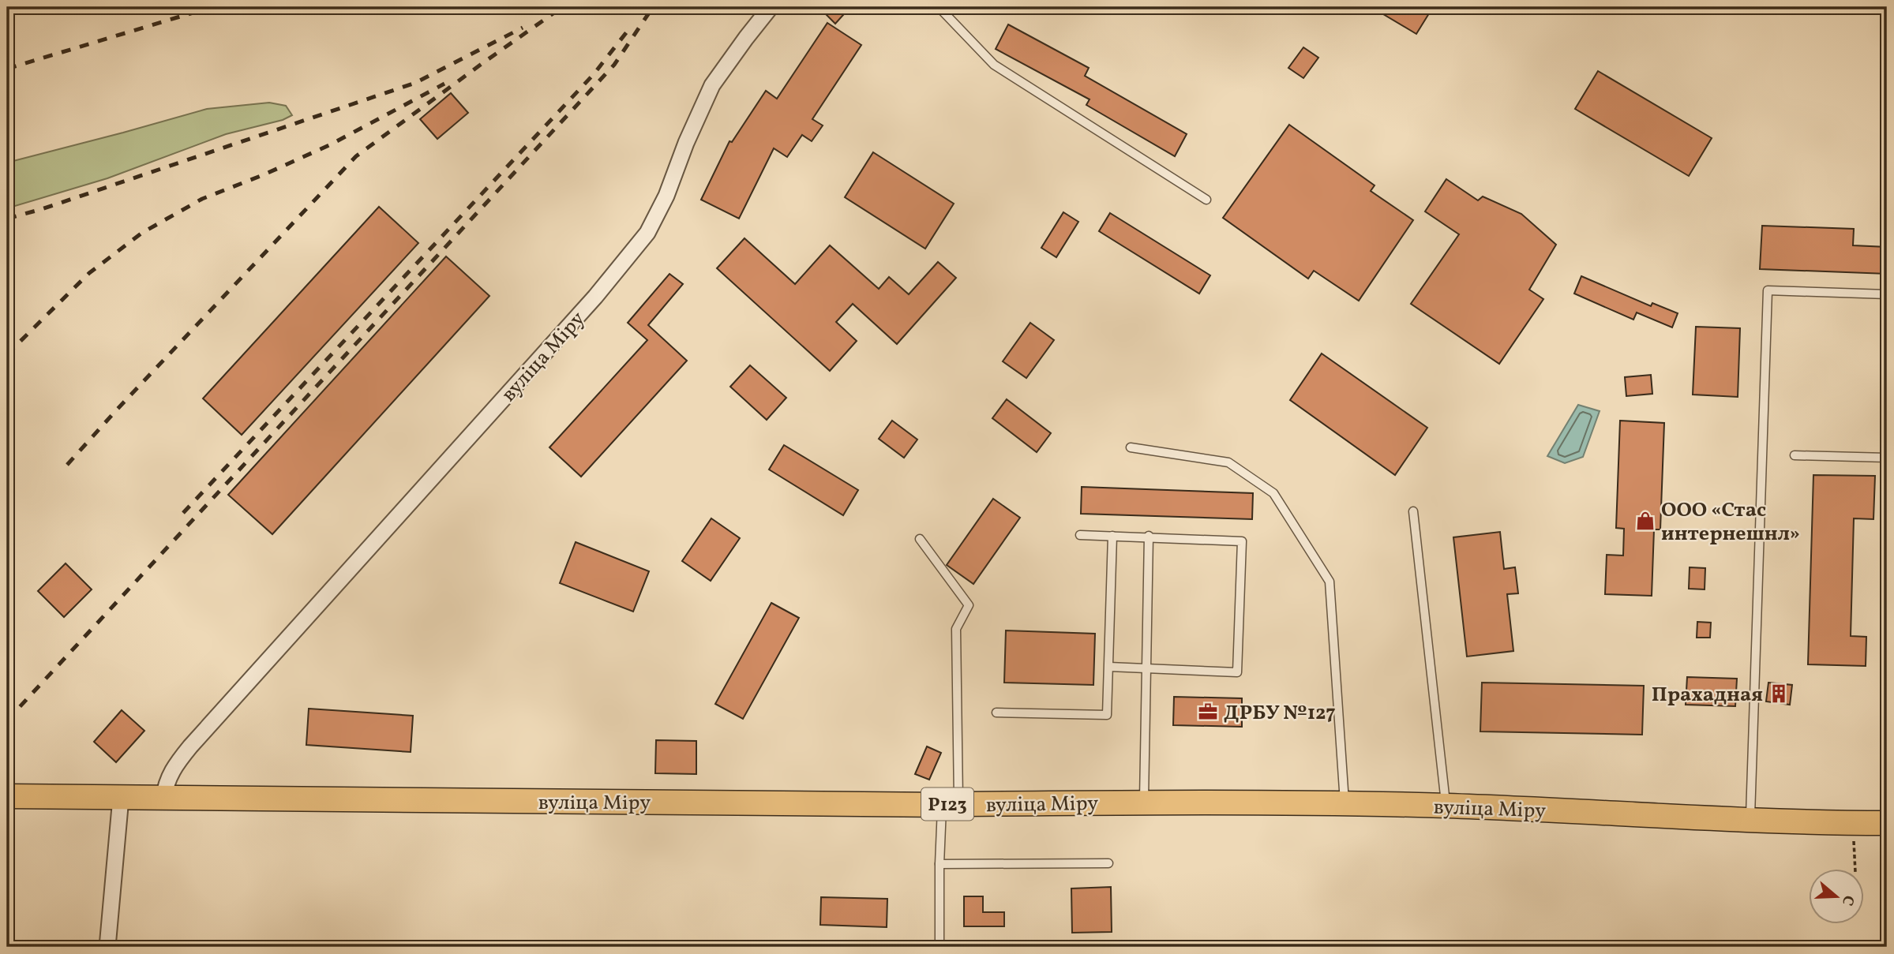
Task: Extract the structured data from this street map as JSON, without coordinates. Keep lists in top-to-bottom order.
{
  "streets": {
    "main road": ["вуліца Міру", "Р123"]
  },
  "places": {
    "shop": ["ООО «Стас интернешнл»"],
    "building": ["Прахадная"],
    "office": ["ДРБУ №127"]
  },
  "north": "right"
}
